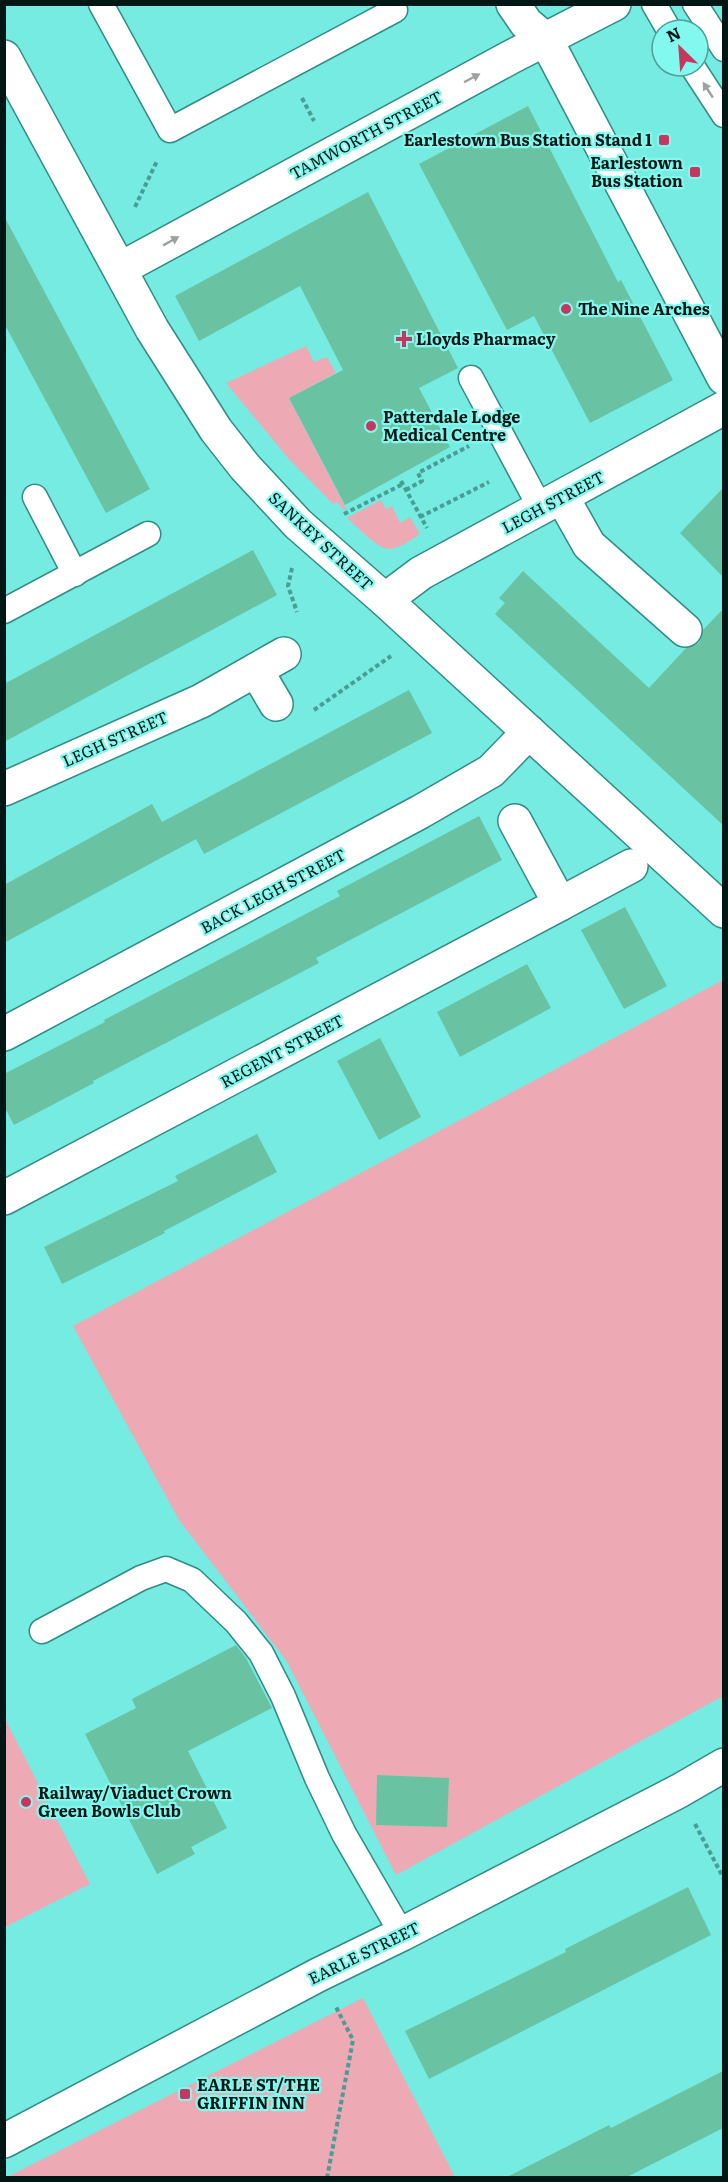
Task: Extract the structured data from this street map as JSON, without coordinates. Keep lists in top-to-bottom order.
{
  "streets": {
    "street": [
      "TAMWORTH STREET",
      "LEGH STREET",
      "SANKEY STREET",
      "BACK LEGH STREET",
      "REGENT STREET",
      "EARLE STREET"
    ]
  },
  "crossings": [
    ["TAMWORTH STREET", "SANKEY STREET"],
    ["LEGH STREET", "SANKEY STREET"],
    ["SANKEY STREET", "BACK LEGH STREET"]
  ],
  "one_way": ["TAMWORTH STREET"],
  "places": {
    "transit": ["Earlestown Bus Station Stand 1", "Earlestown Bus Station", "EARLE ST/THE GRIFFIN INN"],
    "other": ["The Nine Arches", "Patterdale Lodge Medical Centre", "Railway/Viaduct Crown Green Bowls Club"],
    "health": ["Lloyds Pharmacy"]
  },
  "north": "top left"
}
